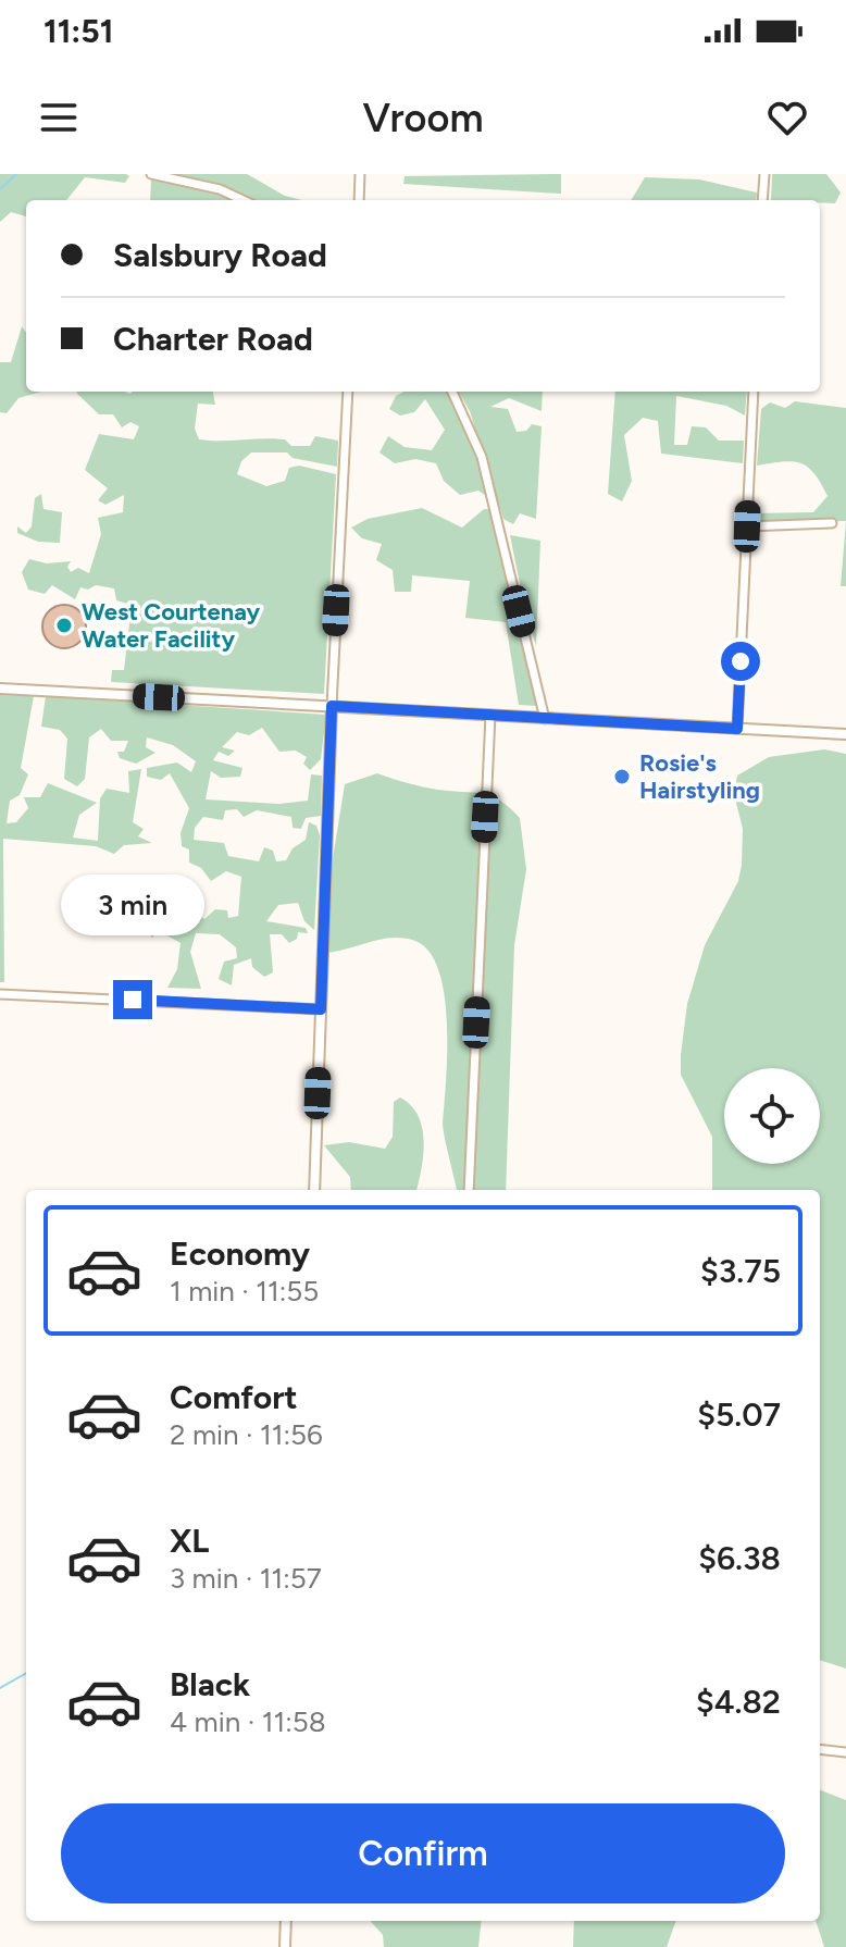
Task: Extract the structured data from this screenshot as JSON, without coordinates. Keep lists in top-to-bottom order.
{
  "places": ["West Courtenay Water Facility", "Rosie's Hairstyling"],
  "page": {
    "status": "11:51",
    "header": "Vroom",
    "banner": ["Salsbury Road", "Charter Road"],
    "bubble": "3 min",
    "list": [
      {
        "name": "Economy",
        "note": "1 min · 11:55",
        "value": "$3.75"
      },
      {
        "name": "Comfort",
        "note": "2 min · 11:56",
        "value": "$5.07"
      },
      {
        "name": "XL",
        "note": "3 min · 11:57",
        "value": "$6.38"
      },
      {
        "name": "Black",
        "note": "4 min · 11:58",
        "value": "$4.82"
      }
    ],
    "buttons": "Confirm"
  }
}
